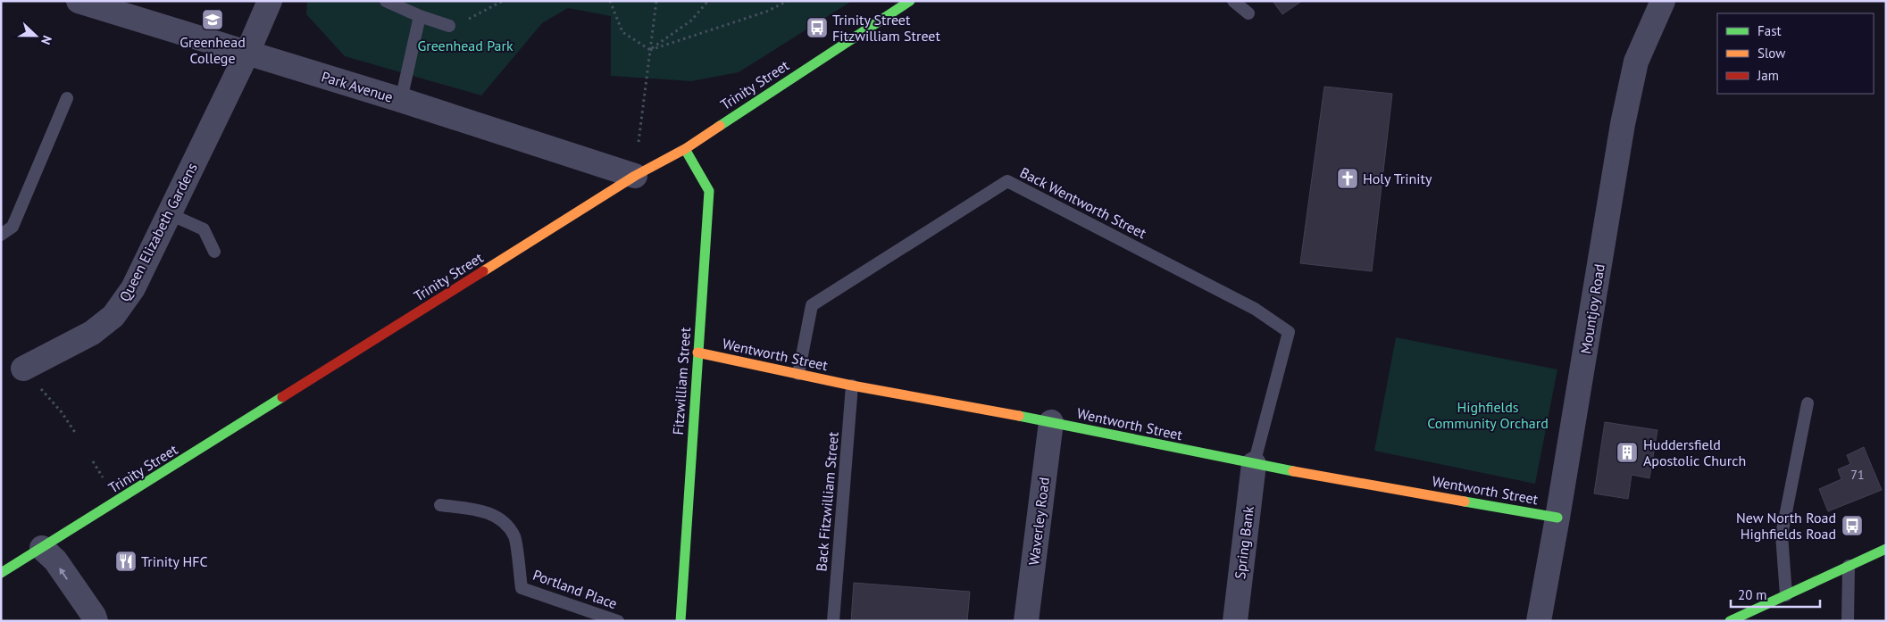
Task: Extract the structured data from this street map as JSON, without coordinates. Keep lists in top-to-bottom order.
{
  "streets": {
    "main road": ["Trinity Street", "Wentworth Street", "Fitzwilliam Street"],
    "street": [
      "Park Avenue",
      "Queen Elizabeth Gardens",
      "Mountjoy Road",
      "Waverley Road",
      "Spring Bank"
    ],
    "lane": ["Back Wentworth Street", "Back Fitzwilliam Street", "Portland Place"]
  },
  "crossings": [
    ["Trinity Street", "Park Avenue"],
    ["Trinity Street", "Fitzwilliam Street"],
    ["Park Avenue", "Queen Elizabeth Gardens"],
    ["Back Wentworth Street", "Wentworth Street"],
    ["Back Wentworth Street", "Spring Bank"],
    ["Mountjoy Road", "Wentworth Street"],
    ["Wentworth Street", "Fitzwilliam Street"],
    ["Wentworth Street", "Back Fitzwilliam Street"],
    ["Wentworth Street", "Waverley Road"],
    ["Wentworth Street", "Spring Bank"]
  ],
  "parks": ["Greenhead Park", "Highfields Community Orchard"],
  "places": {
    "school or university": ["Greenhead College"],
    "bus stop": ["Trinity Street Fitzwilliam Street", "New North Road Highfields Road"],
    "church": ["Holy Trinity"],
    "building": ["Huddersfield Apostolic Church"],
    "restaurant": ["Trinity HFC"]
  },
  "house_numbers": ["71"],
  "legend": ["Fast", "Slow", "Jam"],
  "scale_bar": "20 m",
  "north": "right"
}
